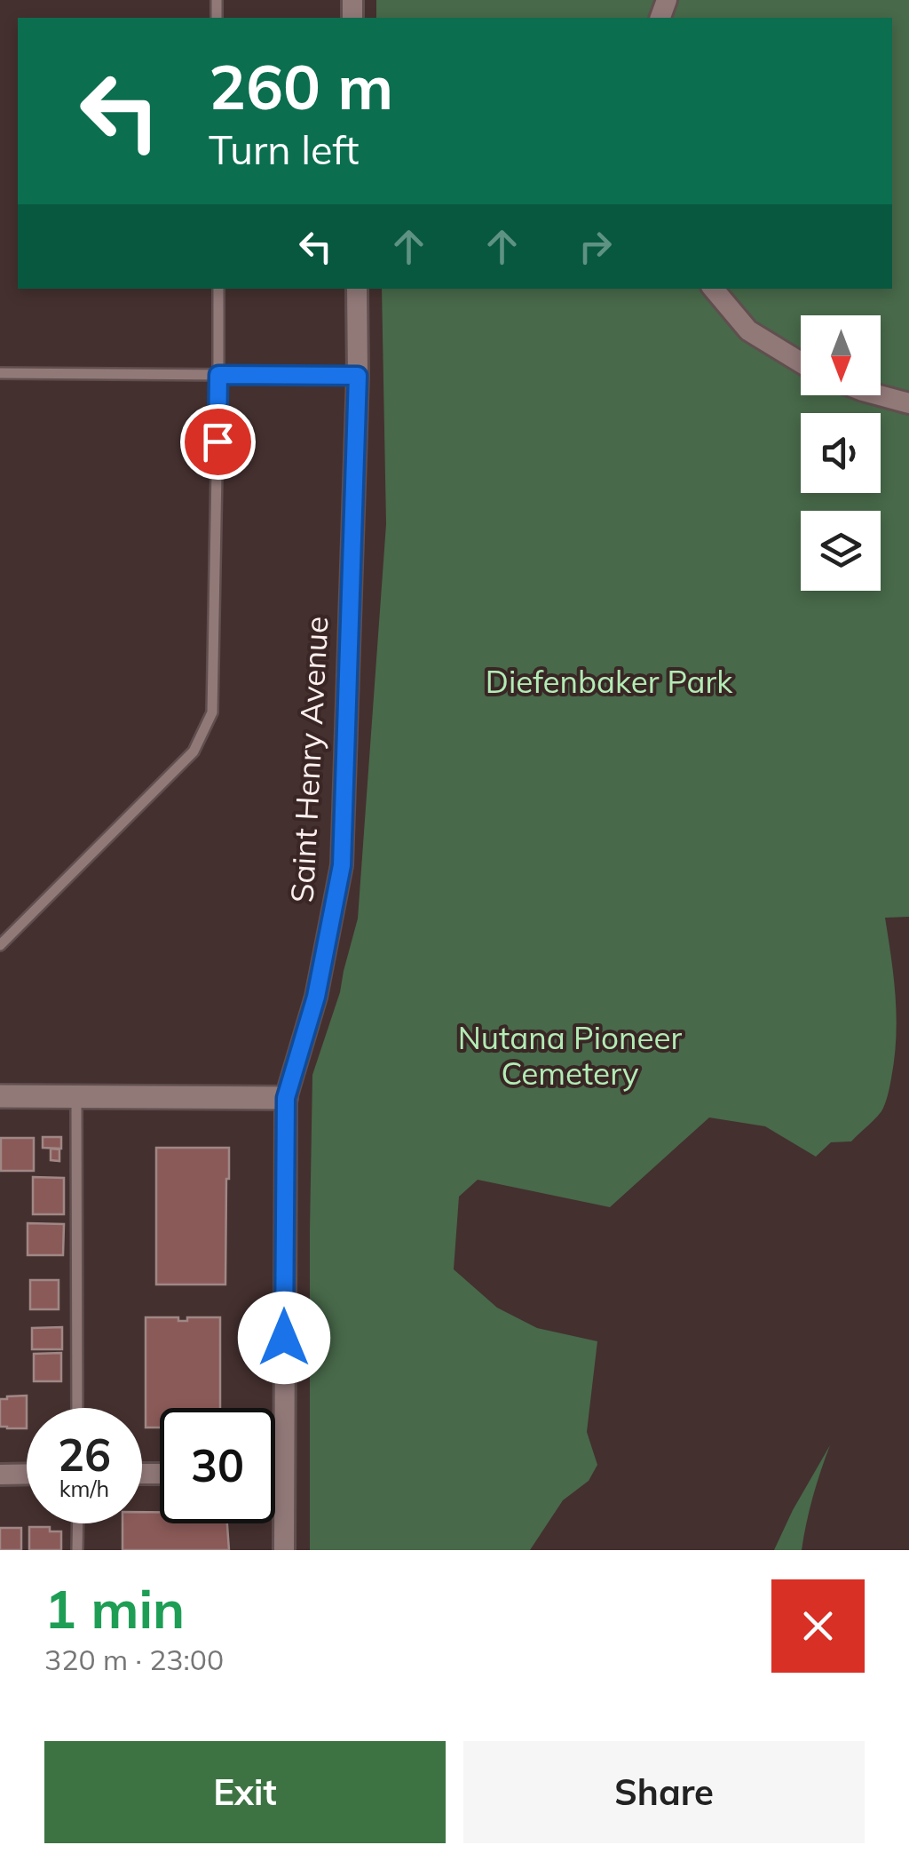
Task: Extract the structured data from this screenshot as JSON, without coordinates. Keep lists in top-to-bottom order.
{
  "streets": {
    "street": ["Saint Henry Avenue"]
  },
  "parks": ["Diefenbaker Park", "Nutana Pioneer Cemetery"],
  "north": "bottom",
  "page": {
    "turn": ["260 m", "Turn left"],
    "speed": "26 km/h",
    "limit": "30",
    "heading": ["1 min", "320 m · 23:00"],
    "buttons": ["Exit", "Share"]
  }
}
